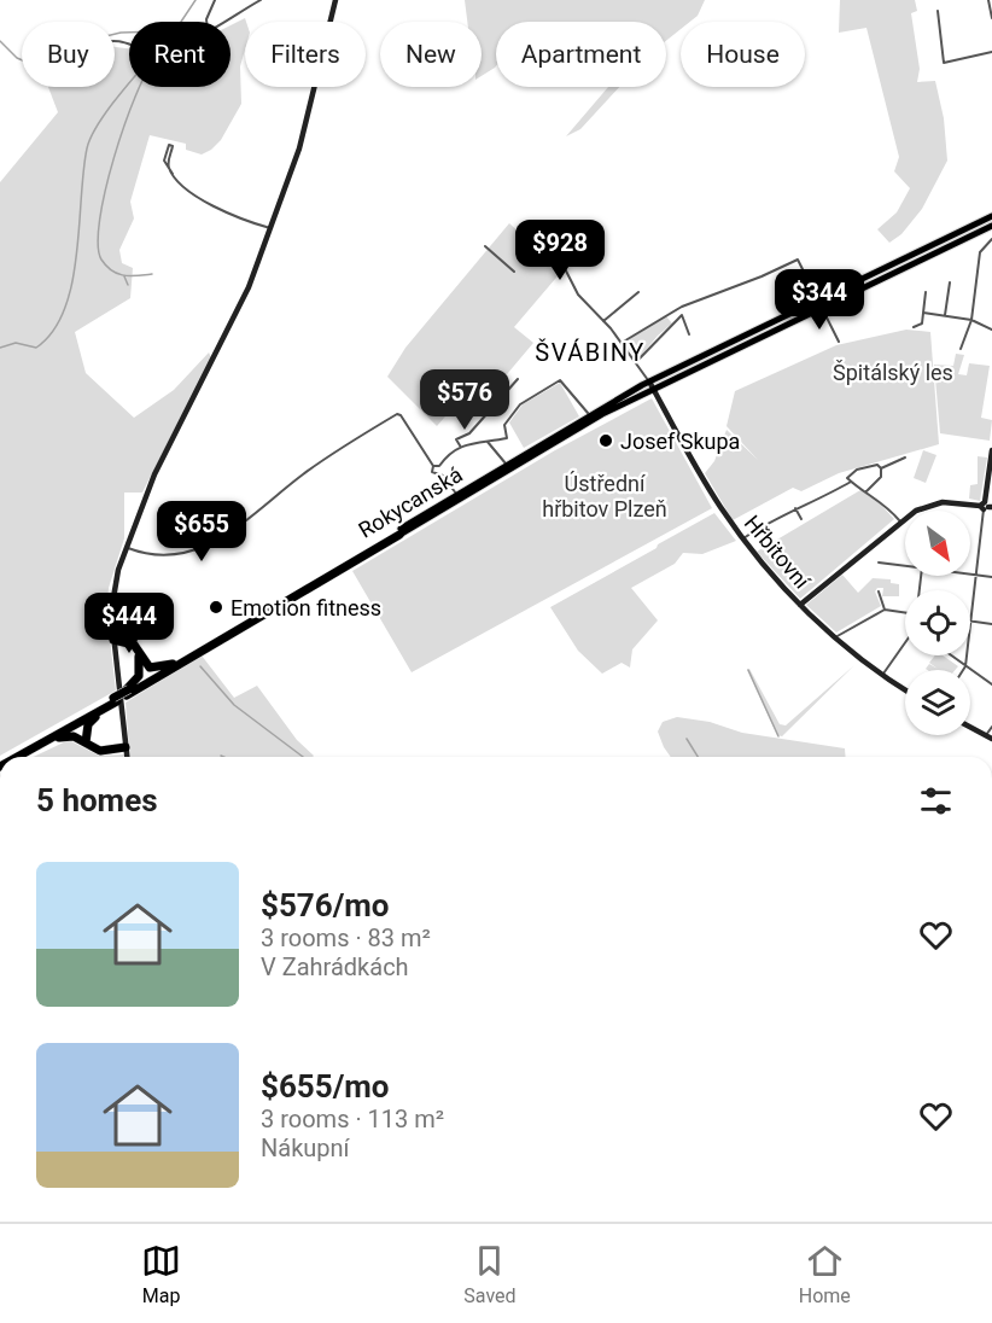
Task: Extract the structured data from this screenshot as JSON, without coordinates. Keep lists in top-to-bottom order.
{
  "streets": {
    "highway": ["Rokycanská"],
    "street": ["Hřbitovní"]
  },
  "crossings": [
    ["Rokycanská", "Hřbitovní"]
  ],
  "districts": ["ŠVÁBINY"],
  "parks": ["Špitálský les", "Ústřední hřbitov Plzeň"],
  "places": ["Josef Skupa", "Emotion fitness"],
  "north": "bottom right",
  "page": {
    "chip": [
      "Buy",
      "Rent",
      "Filters",
      "New",
      "Apartment",
      "House"
    ],
    "price": [
      "$928",
      "$344",
      "$576",
      "$655",
      "$444"
    ],
    "heading": "5 homes",
    "list": [
      {
        "name": "$576/mo",
        "note": "3 rooms · 83 m² · V Zahrádkách"
      },
      {
        "name": "$655/mo",
        "note": "3 rooms · 113 m² · Nákupní"
      }
    ],
    "tabs": ["Map", "Saved", "Home"]
  }
}
